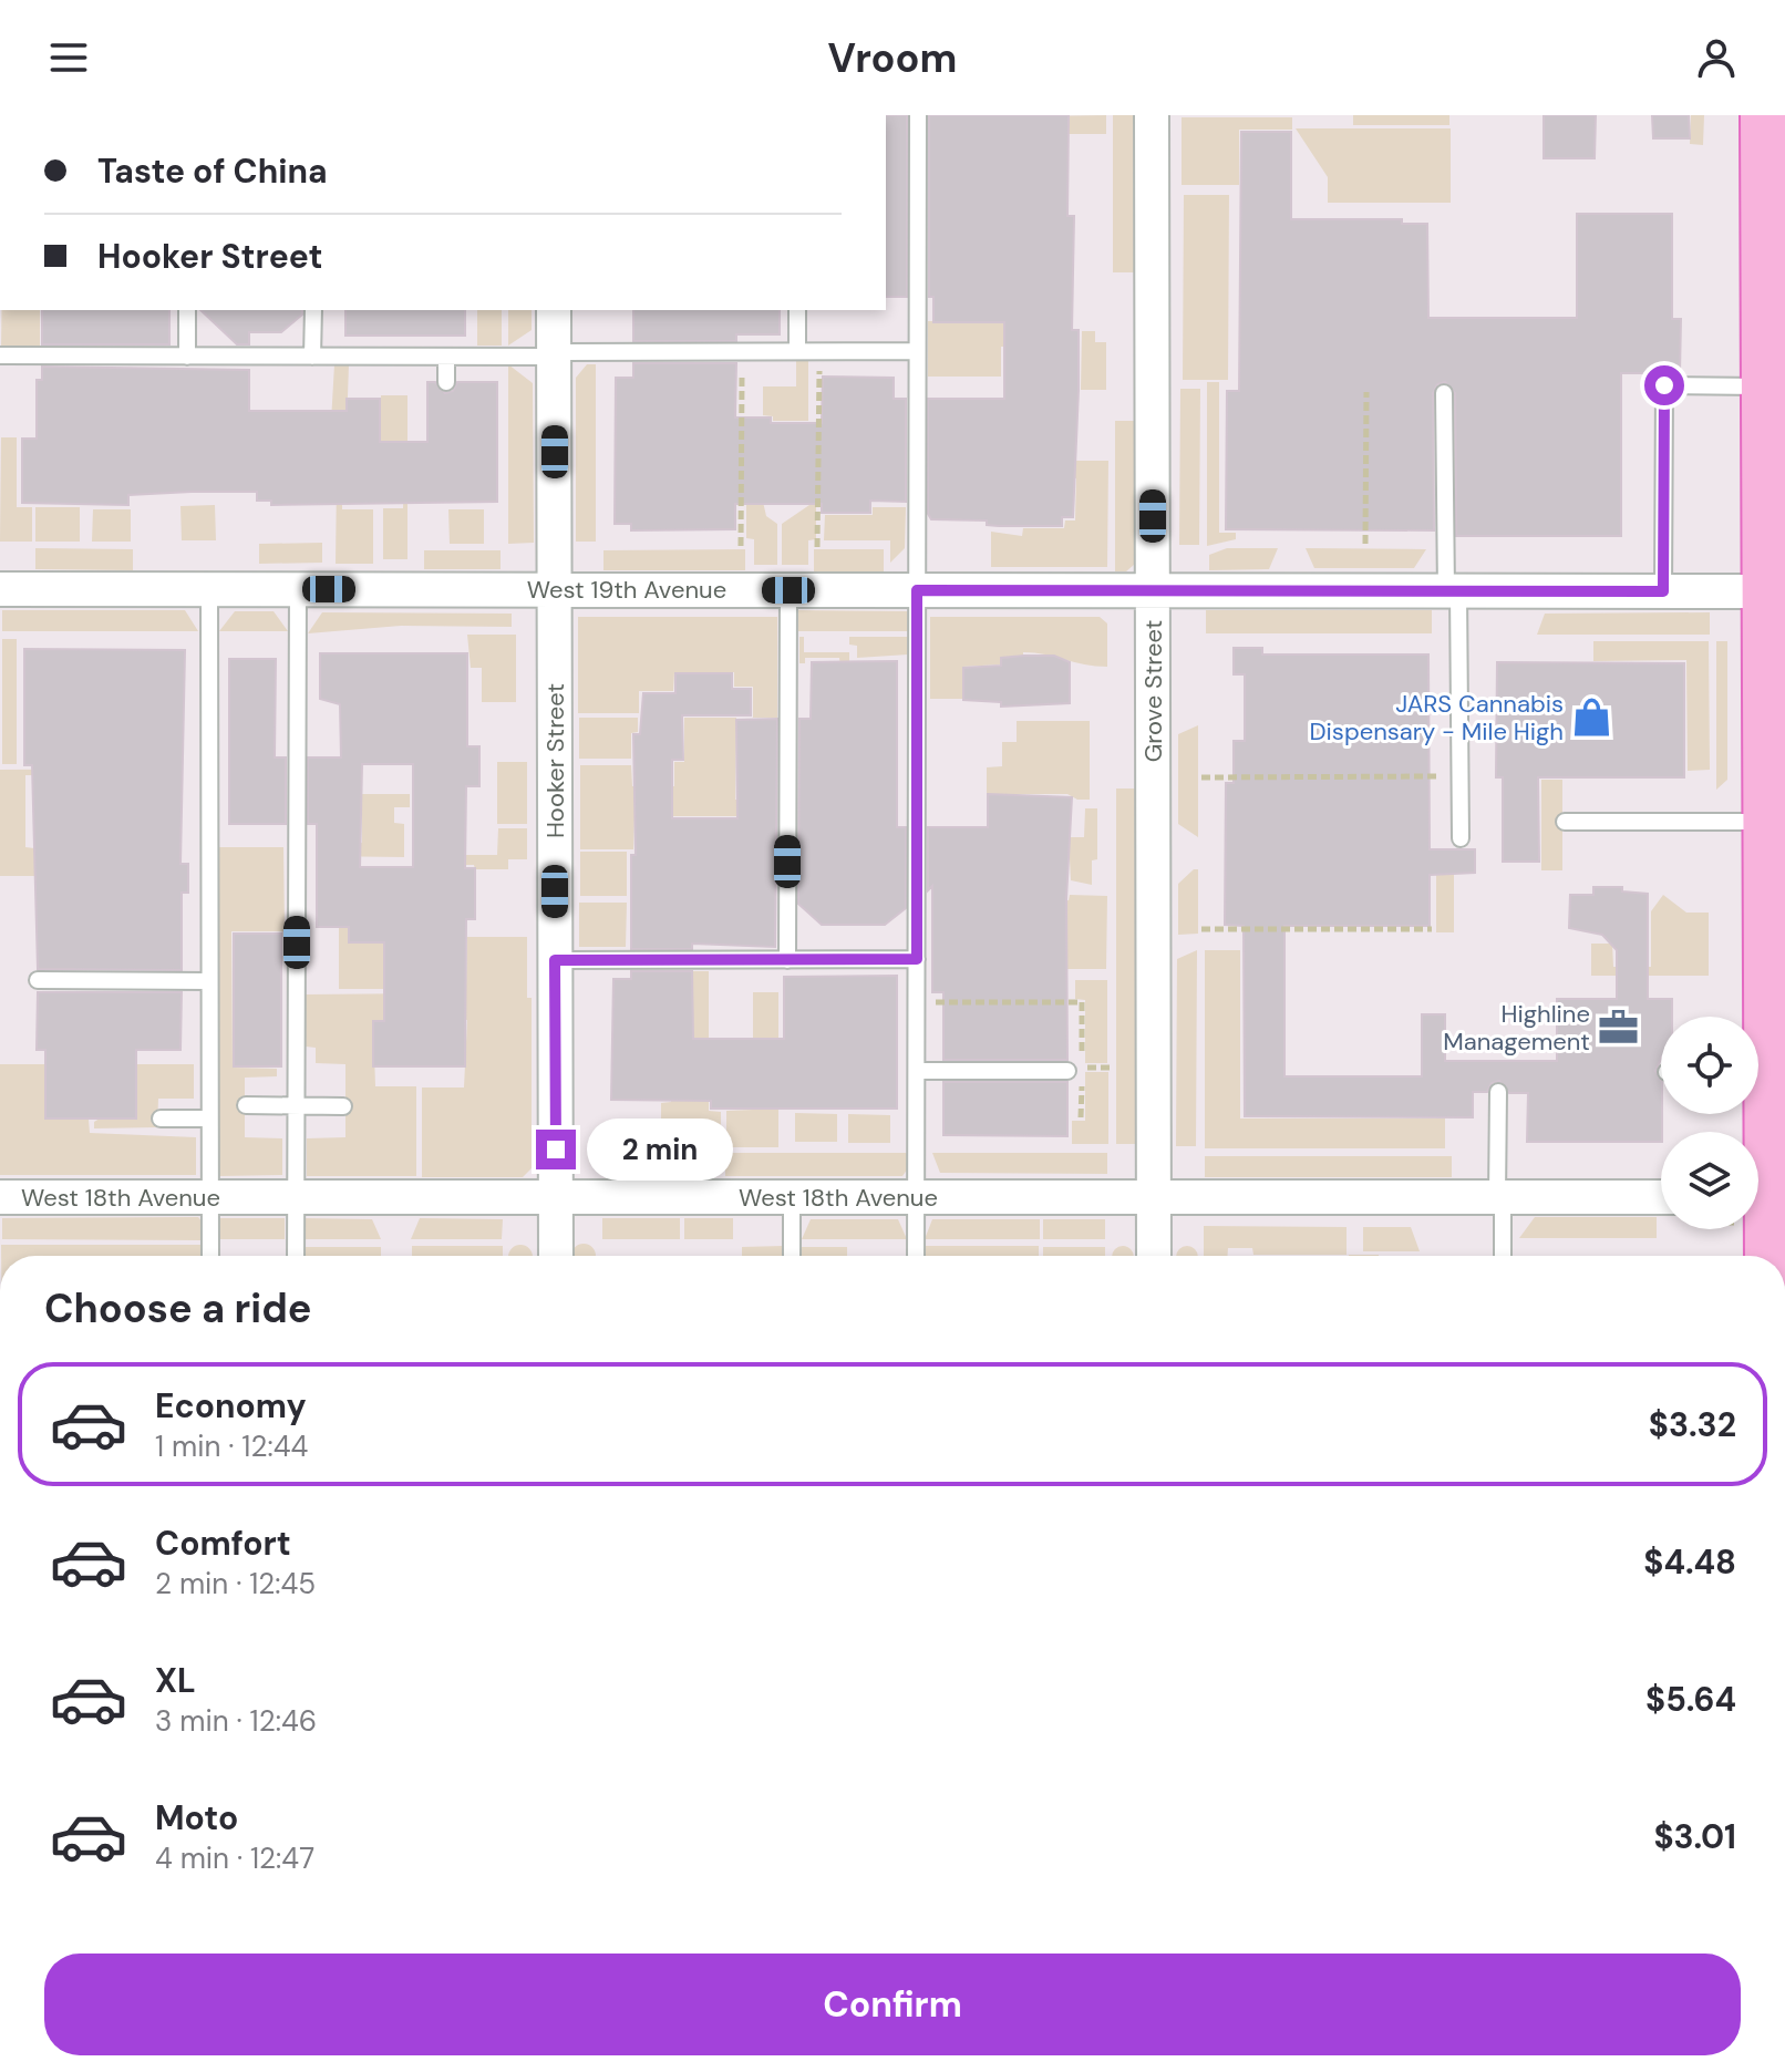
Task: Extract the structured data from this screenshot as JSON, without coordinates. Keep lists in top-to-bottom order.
{
  "streets": {
    "street": [
      "West 19th Avenue",
      "Grove Street",
      "Hooker Street",
      "West 18th Avenue"
    ]
  },
  "crossings": [
    ["West 19th Avenue", "Grove Street"],
    ["West 19th Avenue", "Hooker Street"],
    ["Grove Street", "West 18th Avenue"],
    ["Hooker Street", "West 18th Avenue"]
  ],
  "places": {
    "shop": ["JARS Cannabis Dispensary - Mile High"],
    "office": ["Highline Management"]
  },
  "page": {
    "header": "Vroom",
    "banner": ["Taste of China", "Hooker Street"],
    "bubble": "2 min",
    "heading": "Choose a ride",
    "list": [
      {
        "name": "Economy",
        "note": "1 min · 12:44",
        "value": "$3.32"
      },
      {
        "name": "Comfort",
        "note": "2 min · 12:45",
        "value": "$4.48"
      },
      {
        "name": "XL",
        "note": "3 min · 12:46",
        "value": "$5.64"
      },
      {
        "name": "Moto",
        "note": "4 min · 12:47",
        "value": "$3.01"
      }
    ],
    "buttons": "Confirm"
  }
}
